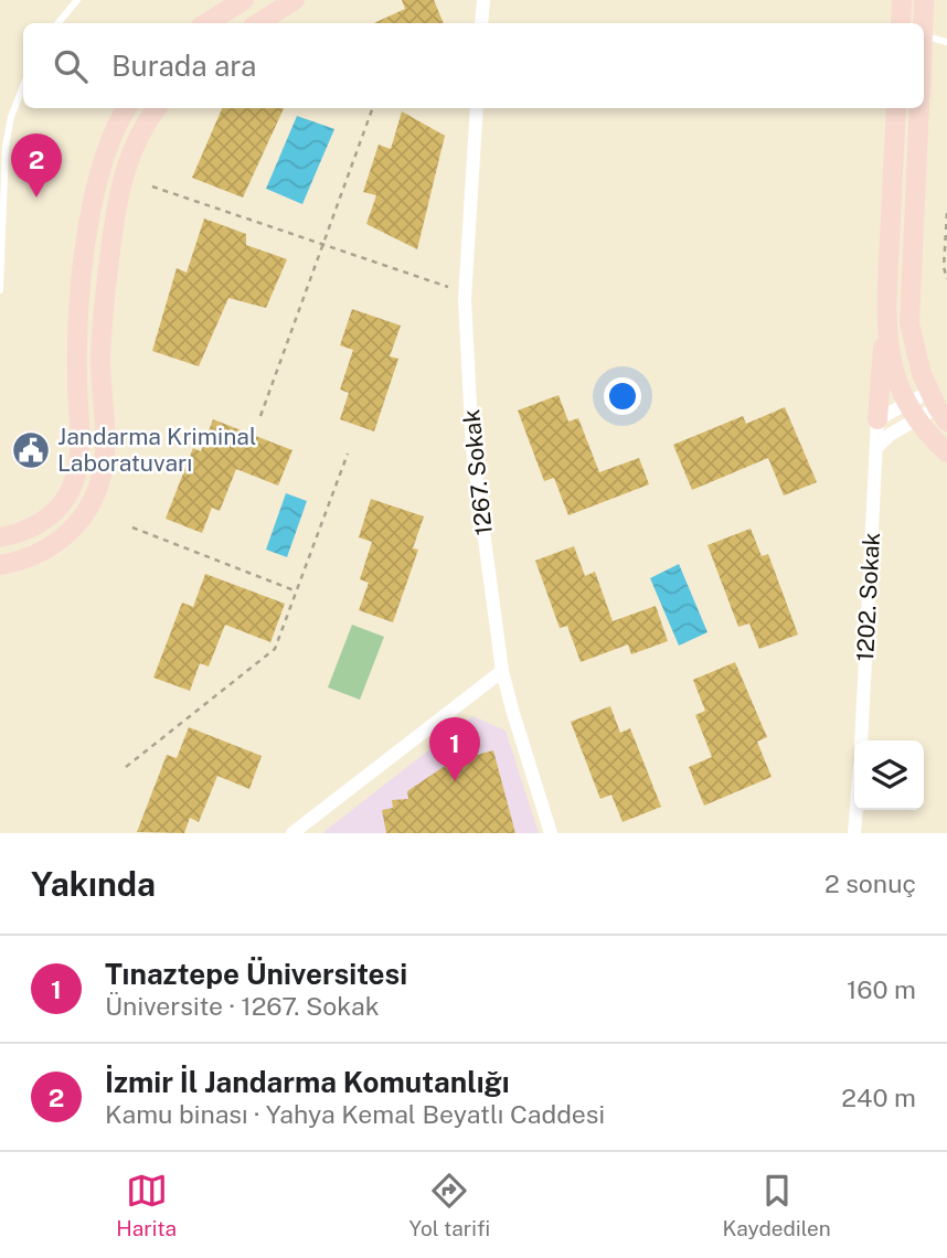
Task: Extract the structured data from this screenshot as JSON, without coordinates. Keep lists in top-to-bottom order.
{
  "streets": {
    "street": ["1267. Sokak", "1202. Sokak"]
  },
  "places": {
    "public building": ["Jandarma Kriminal Laboratuvarı"]
  },
  "page": {
    "search": "Burada ara",
    "pins": ["2", "1"],
    "heading": ["Yakında", "2 sonuç"],
    "list": [
      {
        "mark": "1",
        "name": "Tınaztepe Üniversitesi",
        "note": "Üniversite · 1267. Sokak",
        "value": "160 m"
      },
      {
        "mark": "2",
        "name": "İzmir İl Jandarma Komutanlığı",
        "note": "Kamu binası · Yahya Kemal Beyatlı Caddesi",
        "value": "240 m"
      }
    ],
    "nav": ["Harita", "Yol tarifi", "Kaydedilen"]
  }
}
